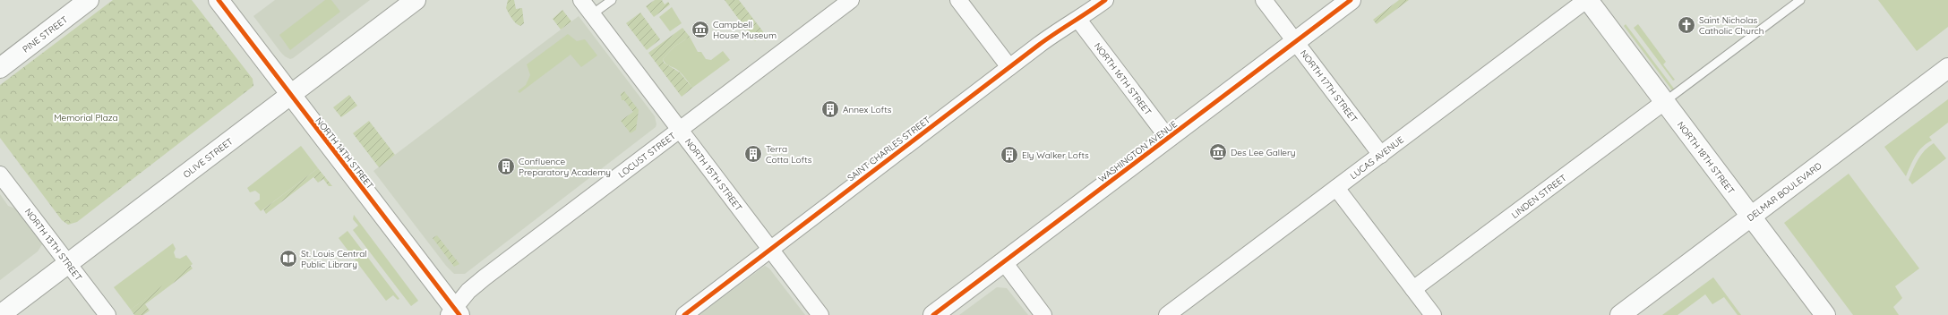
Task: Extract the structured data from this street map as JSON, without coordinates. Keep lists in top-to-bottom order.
{
  "streets": {
    "main road": [
      "PINE STREET",
      "WASHINGTON AVENUE",
      "NORTH 14TH STREET",
      "OLIVE STREET",
      "NORTH 18TH STREET",
      "DELMAR BOULEVARD"
    ],
    "street": [
      "NORTH 16TH STREET",
      "NORTH 17TH STREET",
      "SAINT CHARLES STREET",
      "LOCUST STREET",
      "LUCAS AVENUE",
      "NORTH 15TH STREET",
      "LINDEN STREET",
      "NORTH 13TH STREET"
    ]
  },
  "crossings": [
    ["NORTH 16TH STREET", "SAINT CHARLES STREET"],
    ["NORTH 16TH STREET", "WASHINGTON AVENUE"],
    ["NORTH 17TH STREET", "WASHINGTON AVENUE"],
    ["NORTH 17TH STREET", "LUCAS AVENUE"],
    ["SAINT CHARLES STREET", "NORTH 15TH STREET"],
    ["NORTH 14TH STREET", "LOCUST STREET"],
    ["NORTH 14TH STREET", "OLIVE STREET"],
    ["LOCUST STREET", "NORTH 15TH STREET"],
    ["OLIVE STREET", "NORTH 13TH STREET"],
    ["LUCAS AVENUE", "NORTH 18TH STREET"],
    ["NORTH 18TH STREET", "DELMAR BOULEVARD"],
    ["NORTH 18TH STREET", "LINDEN STREET"]
  ],
  "parks": ["Memorial Plaza"],
  "places": {
    "church": ["Saint Nicholas Catholic Church"],
    "museum": ["Campbell House Museum", "Des Lee Gallery"],
    "building": [
      "Annex Lofts",
      "Terra Cotta Lofts",
      "Ely Walker Lofts",
      "Confluence Preparatory Academy"
    ],
    "library": ["St. Louis Central Public Library"]
  }
}
